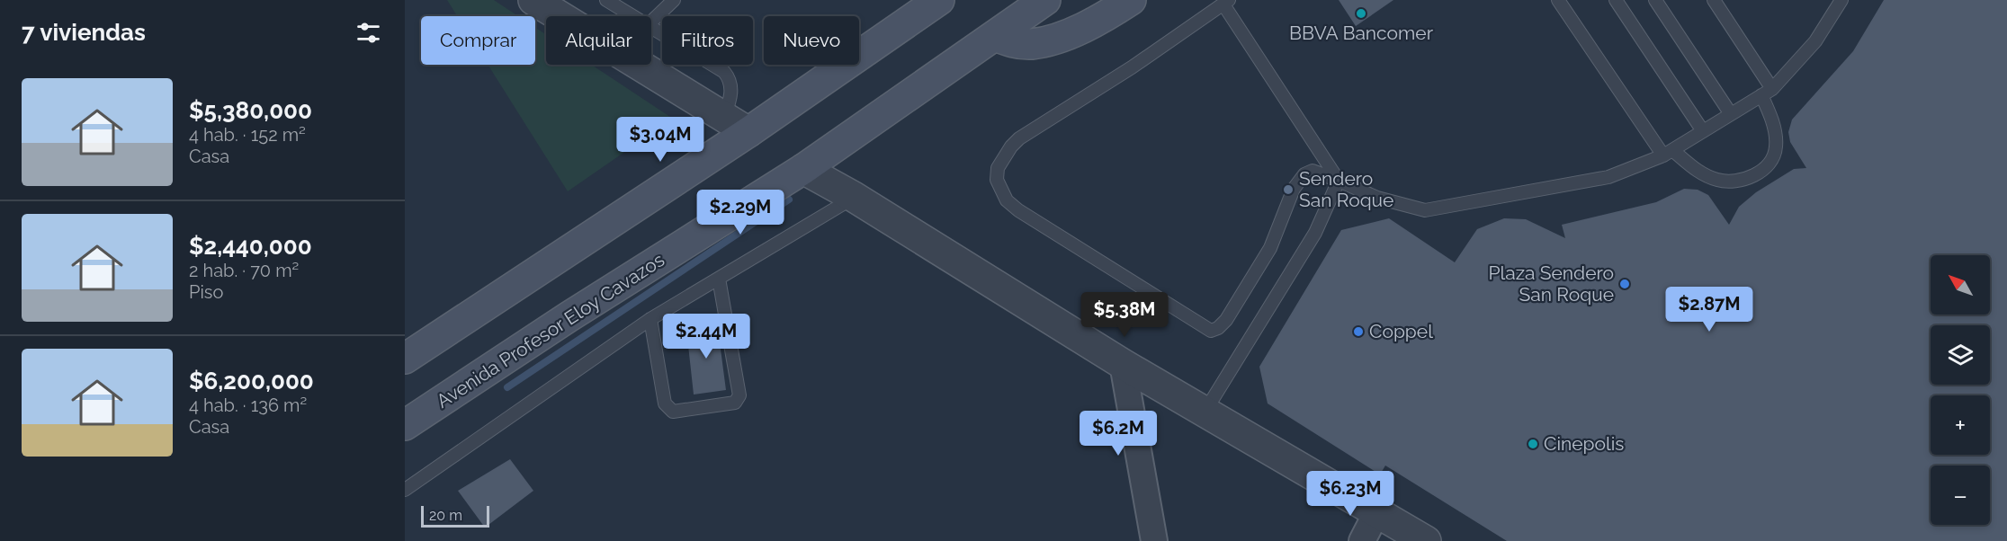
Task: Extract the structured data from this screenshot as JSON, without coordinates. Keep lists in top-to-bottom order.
{
  "streets": {
    "main road": ["Avenida Profesor Eloy Cavazos"]
  },
  "places": [
    "BBVA Bancomer",
    "Sendero San Roque",
    "Plaza Sendero San Roque",
    "Coppel",
    "Cinepolis"
  ],
  "scale_bar": "20 m",
  "north": "top left",
  "page": {
    "heading": "7 viviendas",
    "chip": [
      "Comprar",
      "Alquilar",
      "Filtros",
      "Nuevo"
    ],
    "list": [
      {
        "name": "$5,380,000",
        "note": "4 hab. · 152 m² · Casa"
      },
      {
        "name": "$2,440,000",
        "note": "2 hab. · 70 m² · Piso"
      },
      {
        "name": "$6,200,000",
        "note": "4 hab. · 136 m² · Casa"
      }
    ],
    "price": [
      "$3.04M",
      "$2.29M",
      "$2.87M",
      "$5.38M",
      "$2.44M",
      "$6.2M",
      "$6.23M"
    ],
    "map_buttons": ["+", "−"],
    "scale": "20 m"
  }
}
